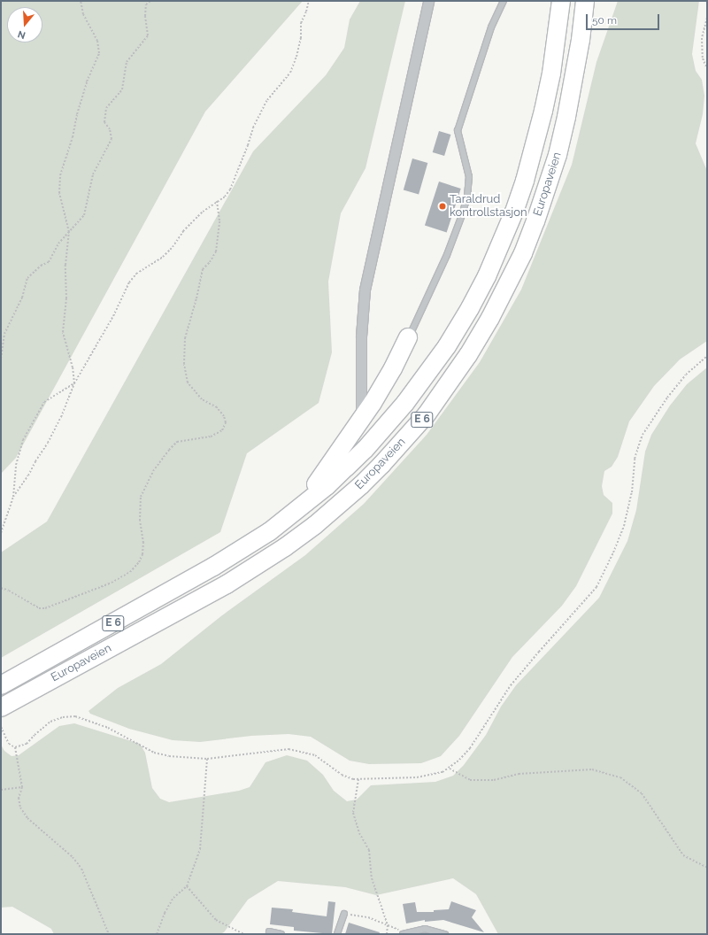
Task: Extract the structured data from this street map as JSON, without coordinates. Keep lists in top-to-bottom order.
{
  "streets": {
    "highway": ["Europaveien", "E 6"]
  },
  "crossings": [
    ["Europaveien", "E 6"]
  ],
  "places": ["Taraldrud kontrollstasjon"],
  "scale_bar": "50 m",
  "north": "bottom"
}
